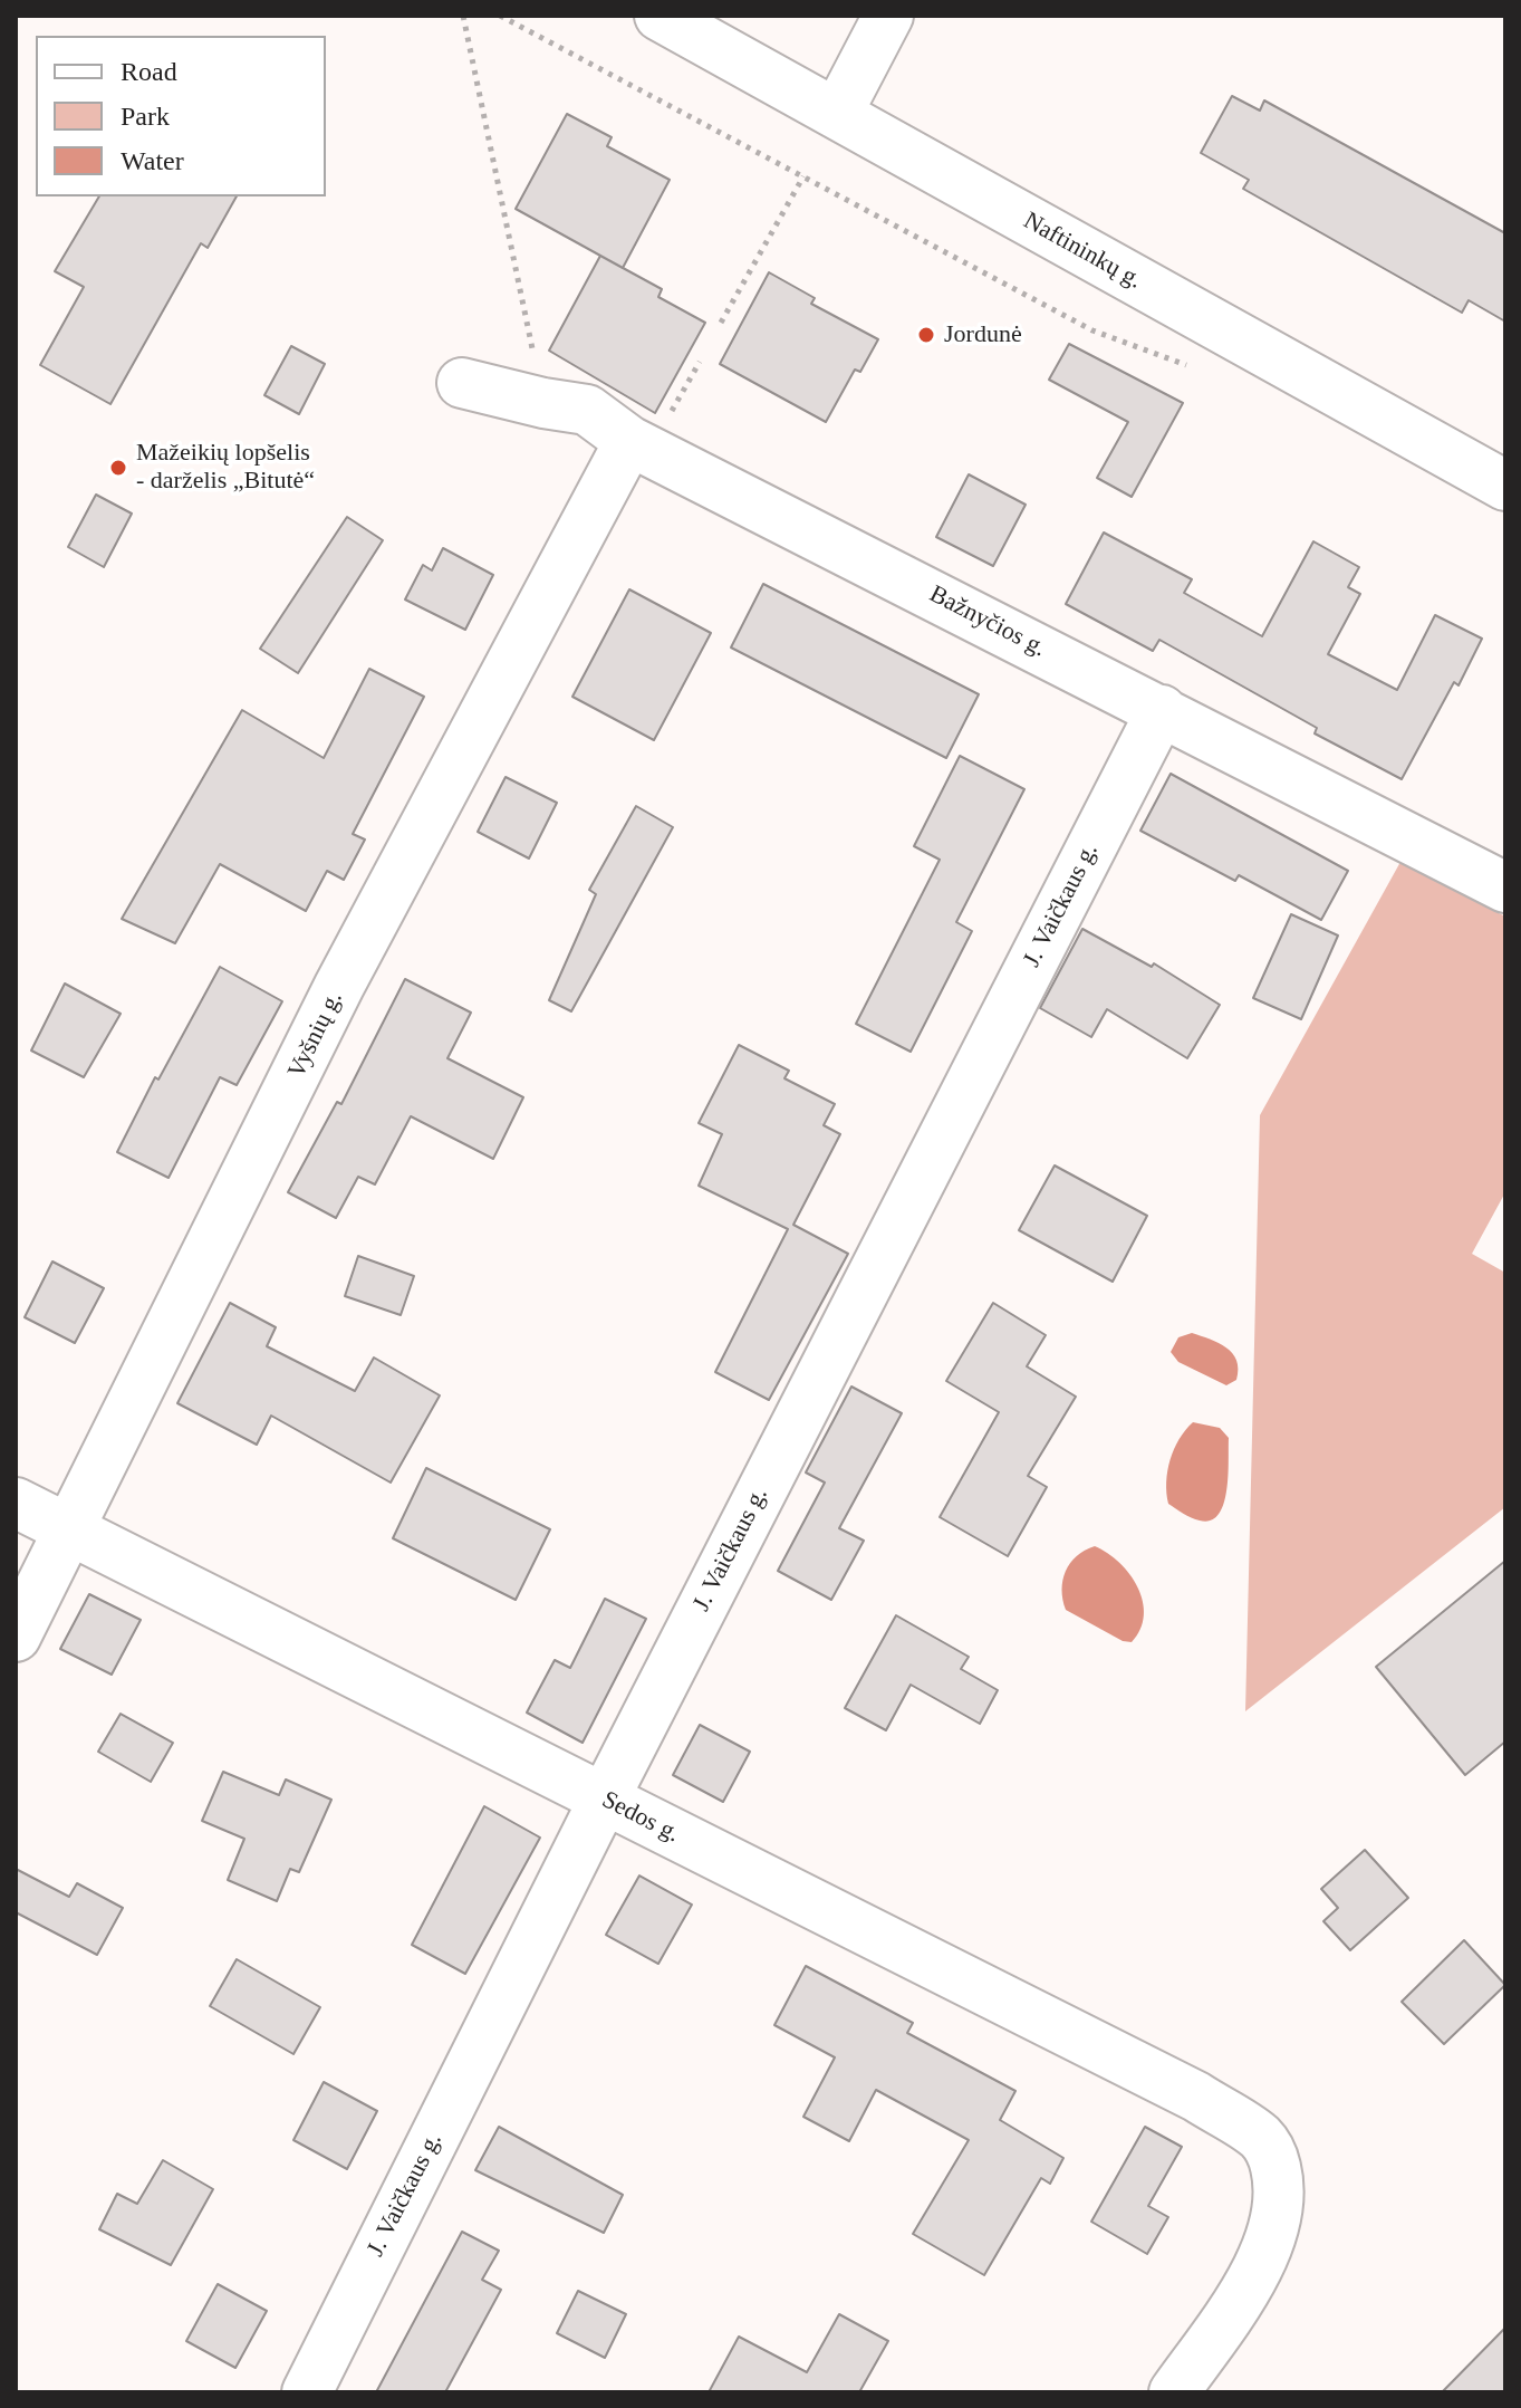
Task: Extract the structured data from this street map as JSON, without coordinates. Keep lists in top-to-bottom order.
{
  "streets": {
    "street": [
      "Naftininkų g.",
      "Bažnyčios g.",
      "J. Vaičkaus g.",
      "Vyšnių g.",
      "Sedos g."
    ]
  },
  "crossings": [
    ["Bažnyčios g.", "J. Vaičkaus g."],
    ["Bažnyčios g.", "Vyšnių g."],
    ["J. Vaičkaus g.", "Sedos g."],
    ["Vyšnių g.", "Sedos g."]
  ],
  "places": ["Jordunė", "Mažeikių lopšelis - darželis „Bitutė“"],
  "legend": ["Road", "Park", "Water"]
}
